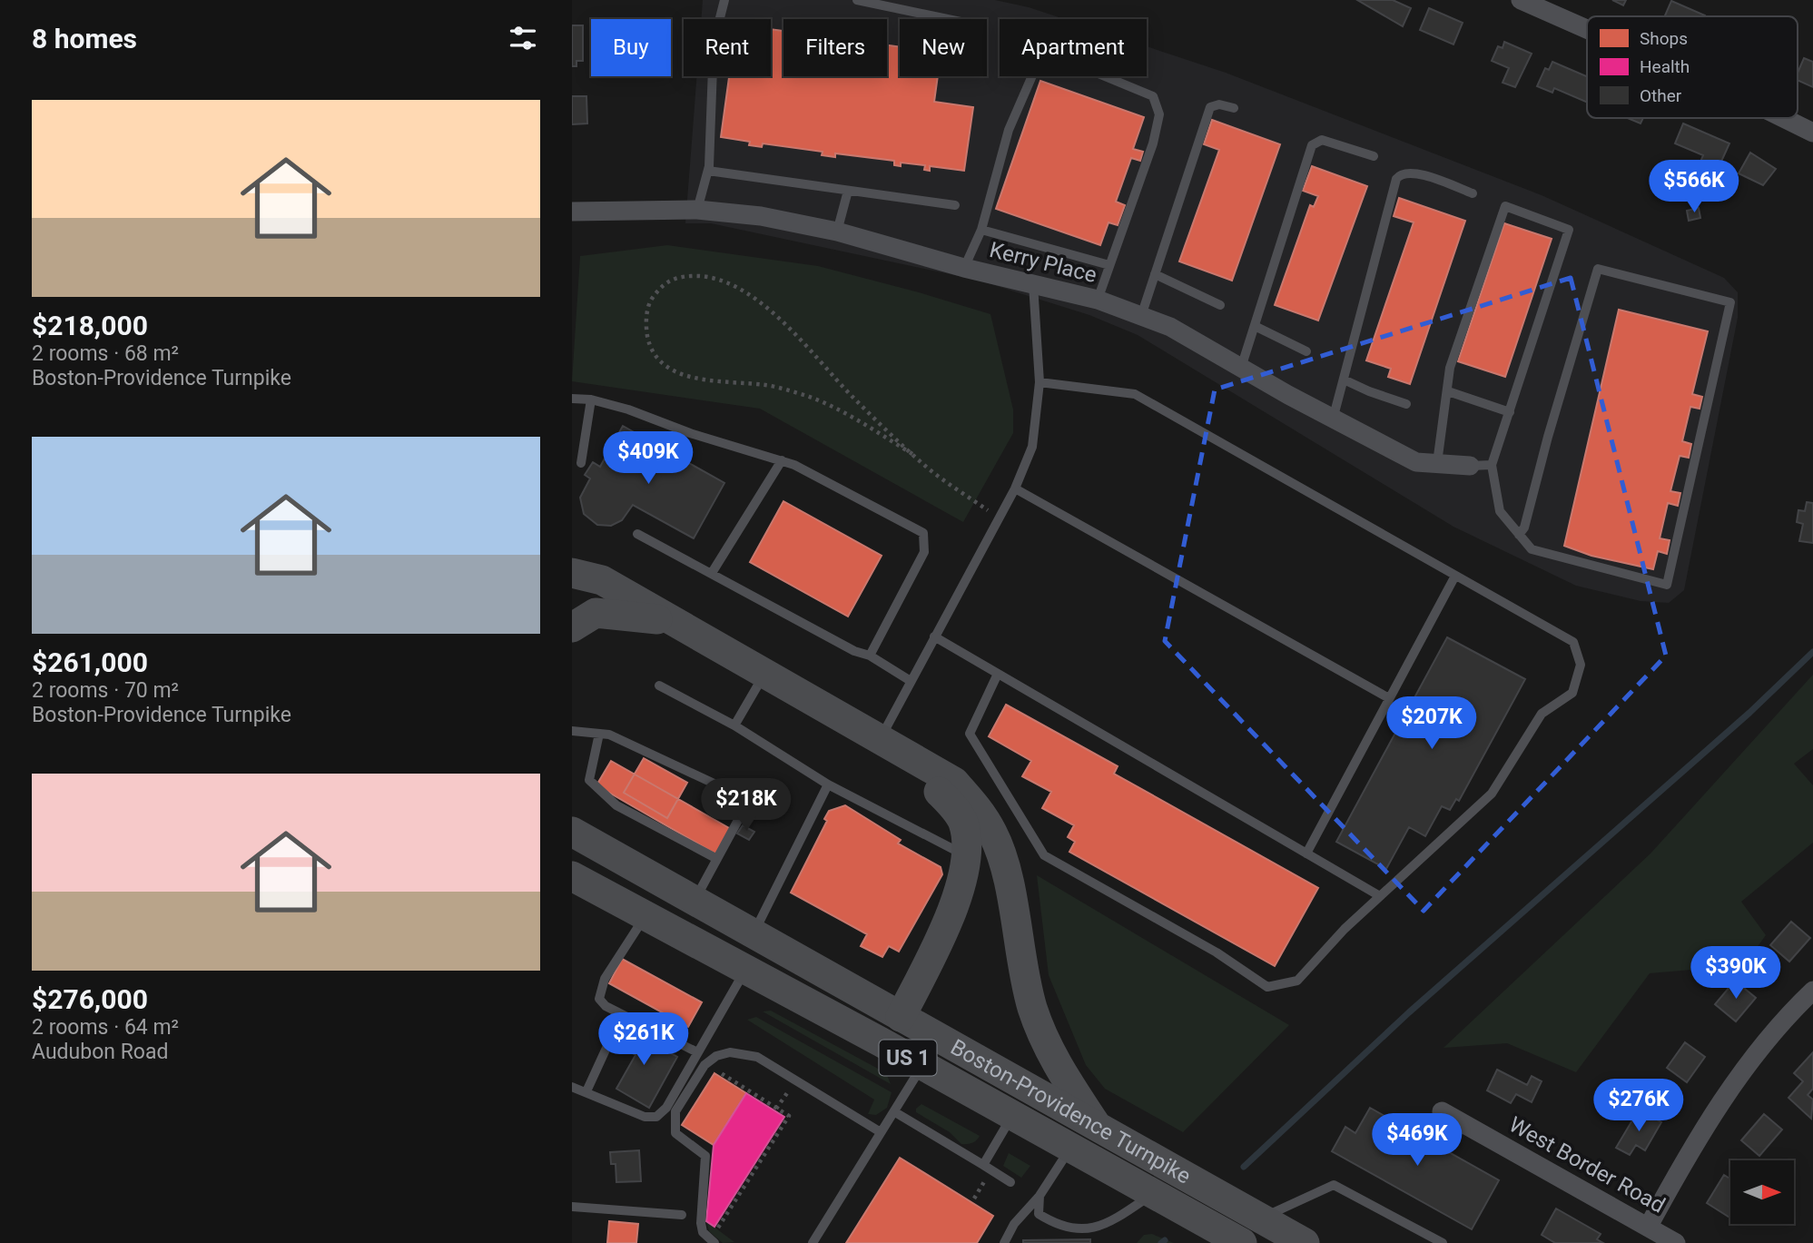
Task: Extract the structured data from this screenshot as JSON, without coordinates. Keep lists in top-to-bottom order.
{
  "streets": {
    "main road": ["US 1", "Boston-Providence Turnpike"],
    "street": ["Kerry Place", "West Border Road"]
  },
  "legend": ["Shops", "Health", "Other"],
  "north": "right",
  "page": {
    "heading": "8 homes",
    "chip": [
      "Buy",
      "Rent",
      "Filters",
      "New",
      "Apartment"
    ],
    "list": [
      {
        "name": "$218,000",
        "note": "2 rooms · 68 m² · Boston-Providence Turnpike"
      },
      {
        "name": "$261,000",
        "note": "2 rooms · 70 m² · Boston-Providence Turnpike"
      },
      {
        "name": "$276,000",
        "note": "2 rooms · 64 m² · Audubon Road"
      }
    ],
    "price": [
      "$566K",
      "$409K",
      "$207K",
      "$218K",
      "$390K",
      "$261K",
      "$276K",
      "$469K"
    ]
  }
}
